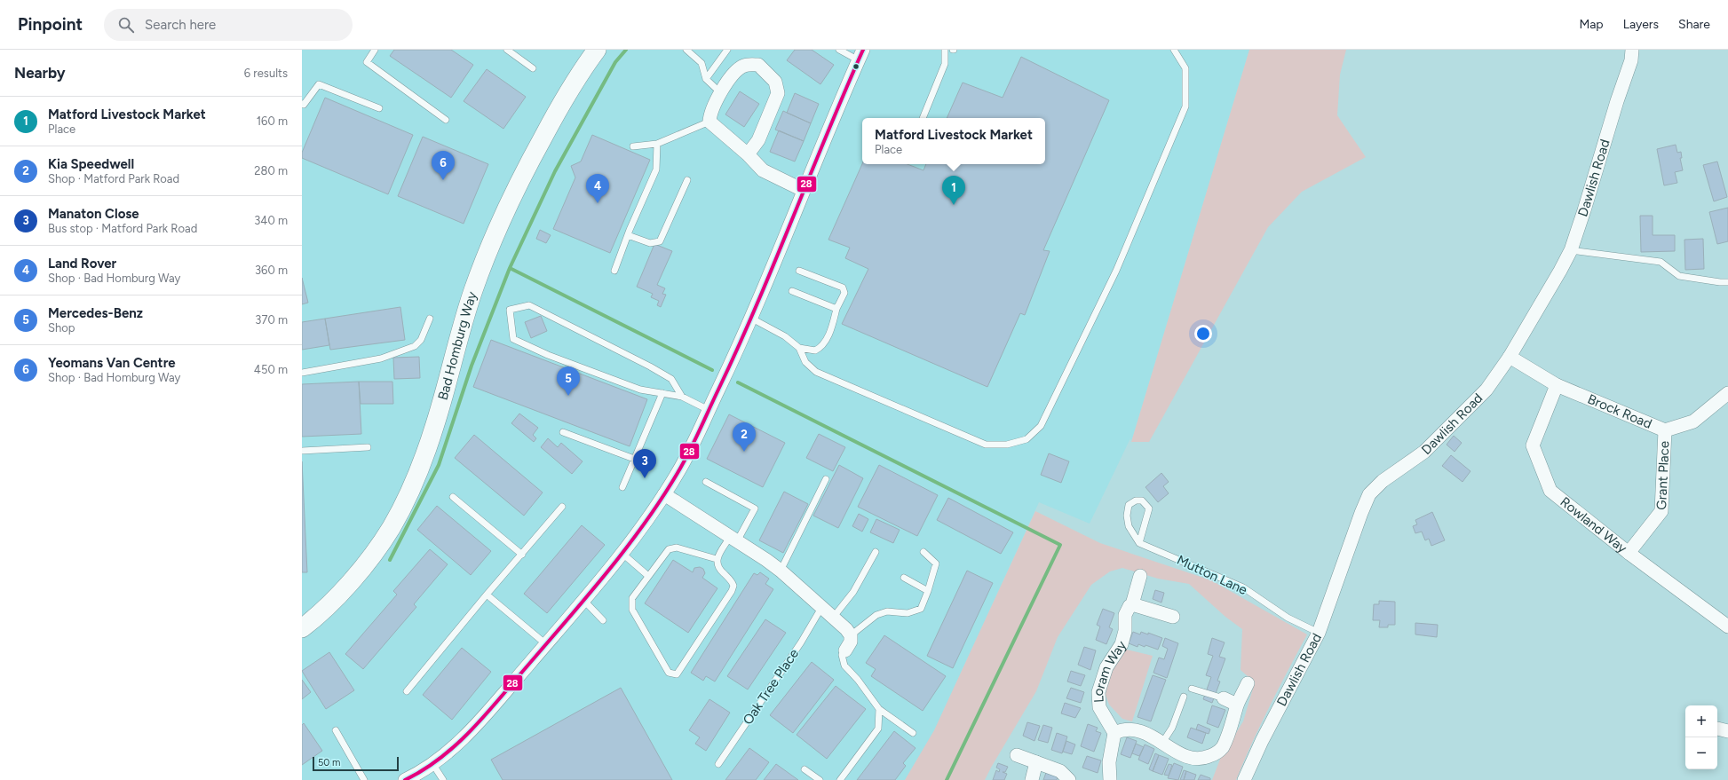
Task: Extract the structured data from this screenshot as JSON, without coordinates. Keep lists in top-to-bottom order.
{
  "streets": {
    "main road": ["Bad Homburg Way"],
    "street": [
      "Dawlish Road",
      "Brock Road",
      "Grant Place",
      "Rowland Way",
      "Loram Way"
    ],
    "lane": ["Mutton Lane", "Oak Tree Place"]
  },
  "crossings": [
    ["Dawlish Road", "Brock Road"],
    ["Dawlish Road", "Mutton Lane"],
    ["Brock Road", "Grant Place"],
    ["Brock Road", "Rowland Way"],
    ["Grant Place", "Rowland Way"]
  ],
  "lines": ["transit line 28"],
  "scale_bar": "50 m",
  "page": {
    "header": "Pinpoint",
    "search": "Search here",
    "nav": ["Map", "Layers", "Share"],
    "heading": ["Nearby", "6 results"],
    "list": [
      {
        "mark": "1",
        "name": "Matford Livestock Market",
        "note": "Place",
        "value": "160 m"
      },
      {
        "mark": "2",
        "name": "Kia Speedwell",
        "note": "Shop · Matford Park Road",
        "value": "280 m"
      },
      {
        "mark": "3",
        "name": "Manaton Close",
        "note": "Bus stop · Matford Park Road",
        "value": "340 m"
      },
      {
        "mark": "4",
        "name": "Land Rover",
        "note": "Shop · Bad Homburg Way",
        "value": "360 m"
      },
      {
        "mark": "5",
        "name": "Mercedes-Benz",
        "note": "Shop",
        "value": "370 m"
      },
      {
        "mark": "6",
        "name": "Yeomans Van Centre",
        "note": "Shop · Bad Homburg Way",
        "value": "450 m"
      }
    ],
    "popup": ["Matford Livestock Market", "Place"],
    "pins": [
      "6",
      "4",
      "1",
      "5",
      "2",
      "3"
    ],
    "map_buttons": ["+", "−"],
    "scale": "50 m"
  }
}
